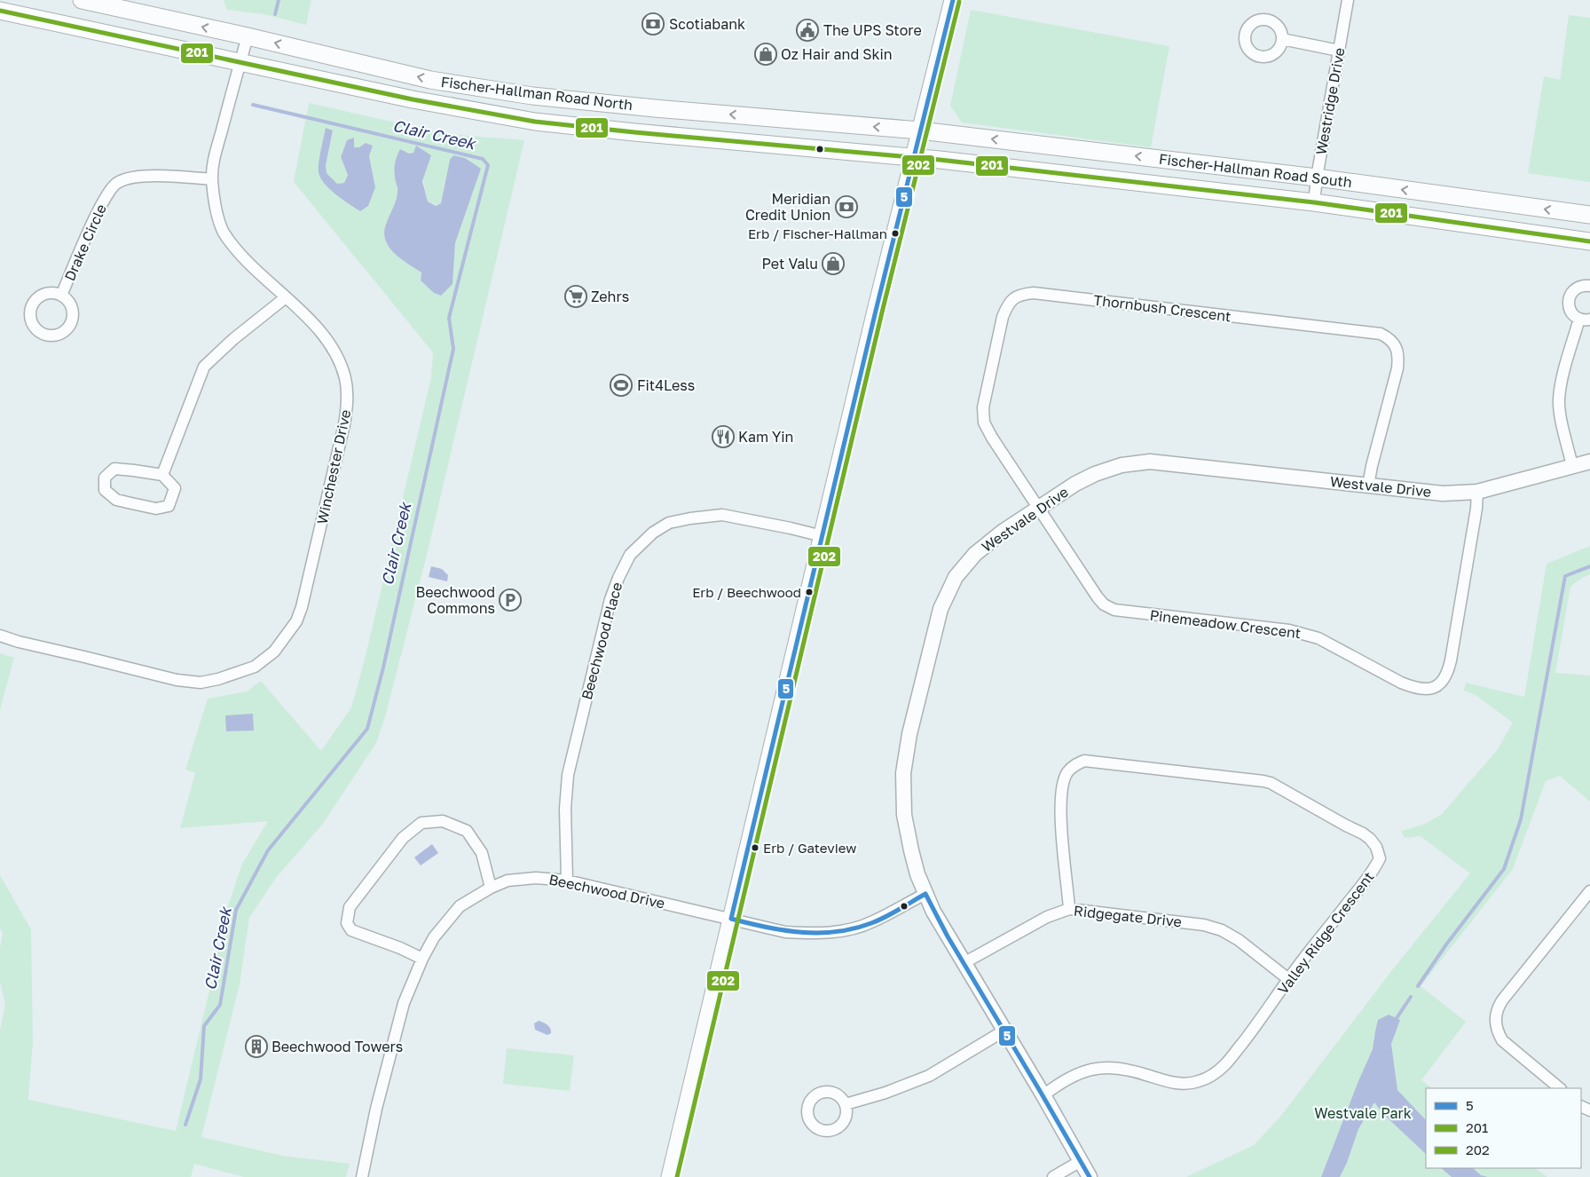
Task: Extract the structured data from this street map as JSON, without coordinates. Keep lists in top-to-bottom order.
{
  "streets": {
    "main road": ["Fischer-Hallman Road North", "Fischer-Hallman Road South"],
    "street": [
      "Westridge Drive",
      "Drake Circle",
      "Thornbush Crescent",
      "Winchester Drive",
      "Westvale Drive",
      "Pinemeadow Crescent",
      "Beechwood Place",
      "Beechwood Drive",
      "Ridgegate Drive",
      "Valley Ridge Crescent"
    ]
  },
  "crossings": [
    ["Fischer-Hallman Road North", "Fischer-Hallman Road South"],
    ["Fischer-Hallman Road North", "Winchester Drive"],
    ["Westridge Drive", "Fischer-Hallman Road South"],
    ["Drake Circle", "Winchester Drive"],
    ["Thornbush Crescent", "Westvale Drive"],
    ["Thornbush Crescent", "Pinemeadow Crescent"],
    ["Westvale Drive", "Pinemeadow Crescent"],
    ["Westvale Drive", "Beechwood Drive"],
    ["Westvale Drive", "Ridgegate Drive"],
    ["Westvale Drive", "Valley Ridge Crescent"],
    ["Beechwood Place", "Beechwood Drive"],
    ["Ridgegate Drive", "Valley Ridge Crescent"]
  ],
  "water": ["Clair Creek"],
  "parks": ["Westvale Park"],
  "places": {
    "bank": ["Scotiabank", "Meridian Credit Union"],
    "public building": ["The UPS Store"],
    "shop": ["Oz Hair and Skin", "Pet Valu"],
    "other": ["Erb / Fischer-Hallman", "Erb / Beechwood", "Erb / Gateview"],
    "supermarket": ["Zehrs"],
    "sports": ["Fit4Less"],
    "restaurant": ["Kam Yin"],
    "parking": ["Beechwood Commons"],
    "building": ["Beechwood Towers"]
  },
  "lines": ["transit line 5", "transit line 202", "transit line 201"],
  "legend": ["5", "201", "202"]
}
